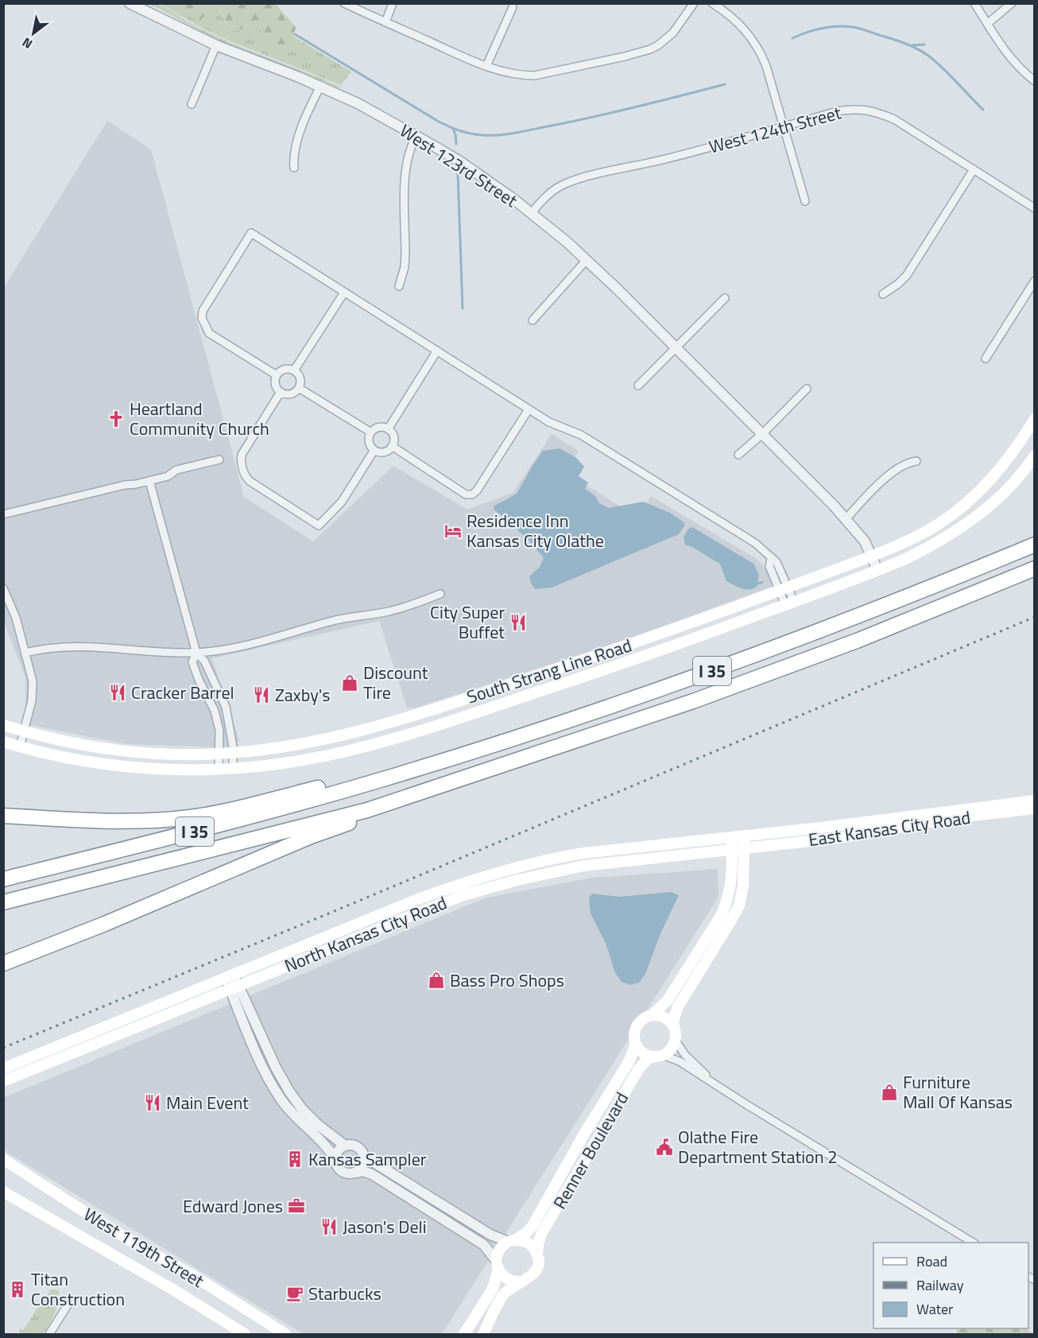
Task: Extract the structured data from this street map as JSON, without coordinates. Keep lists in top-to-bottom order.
{
  "streets": {
    "highway": ["I 35"],
    "main road": [
      "South Strang Line Road",
      "East Kansas City Road",
      "North Kansas City Road",
      "Renner Boulevard",
      "West 119th Street"
    ],
    "street": ["West 124th Street", "West 123rd Street"]
  },
  "crossings": [
    ["West 124th Street", "West 123rd Street"],
    ["West 123rd Street", "South Strang Line Road"],
    ["East Kansas City Road", "North Kansas City Road"]
  ],
  "places": {
    "church": ["Heartland Community Church"],
    "hotel": ["Residence Inn Kansas City Olathe"],
    "restaurant": [
      "City Super Buffet",
      "Cracker Barrel",
      "Zaxby's",
      "Main Event",
      "Jason's Deli"
    ],
    "shop": ["Discount Tire", "Bass Pro Shops", "Furniture Mall Of Kansas"],
    "public building": ["Olathe Fire Department Station 2"],
    "building": ["Kansas Sampler", "Titan Construction"],
    "office": ["Edward Jones"],
    "cafe": ["Starbucks"]
  },
  "legend": ["Road", "Railway", "Water"],
  "north": "bottom left"
}
